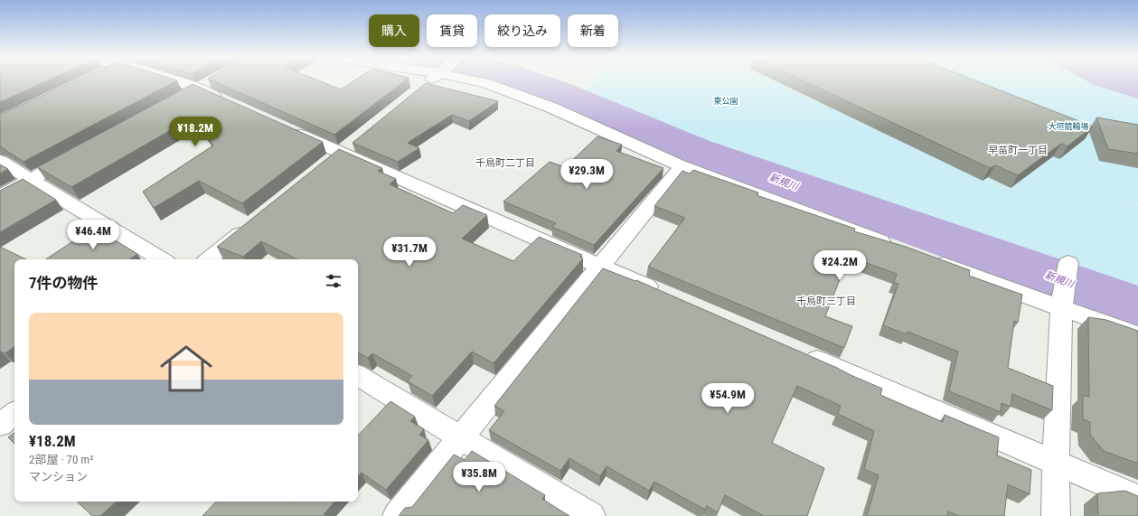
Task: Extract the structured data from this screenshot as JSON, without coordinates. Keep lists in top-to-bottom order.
{
  "districts": ["早苗町一丁目", "千鳥町二丁目", "千鳥町三丁目"],
  "water": ["新規川"],
  "parks": ["東公園", "大垣競輪場"],
  "page": {
    "chip": [
      "購入",
      "賃貸",
      "絞り込み",
      "新着"
    ],
    "price": [
      "¥18.2M",
      "¥29.3M",
      "¥46.4M",
      "¥31.7M",
      "¥24.2M",
      "¥54.9M",
      "¥35.8M"
    ],
    "heading": "7件の物件",
    "list": [
      {
        "name": "¥18.2M",
        "note": "2部屋 · 70 m² · マンション"
      }
    ]
  }
}
